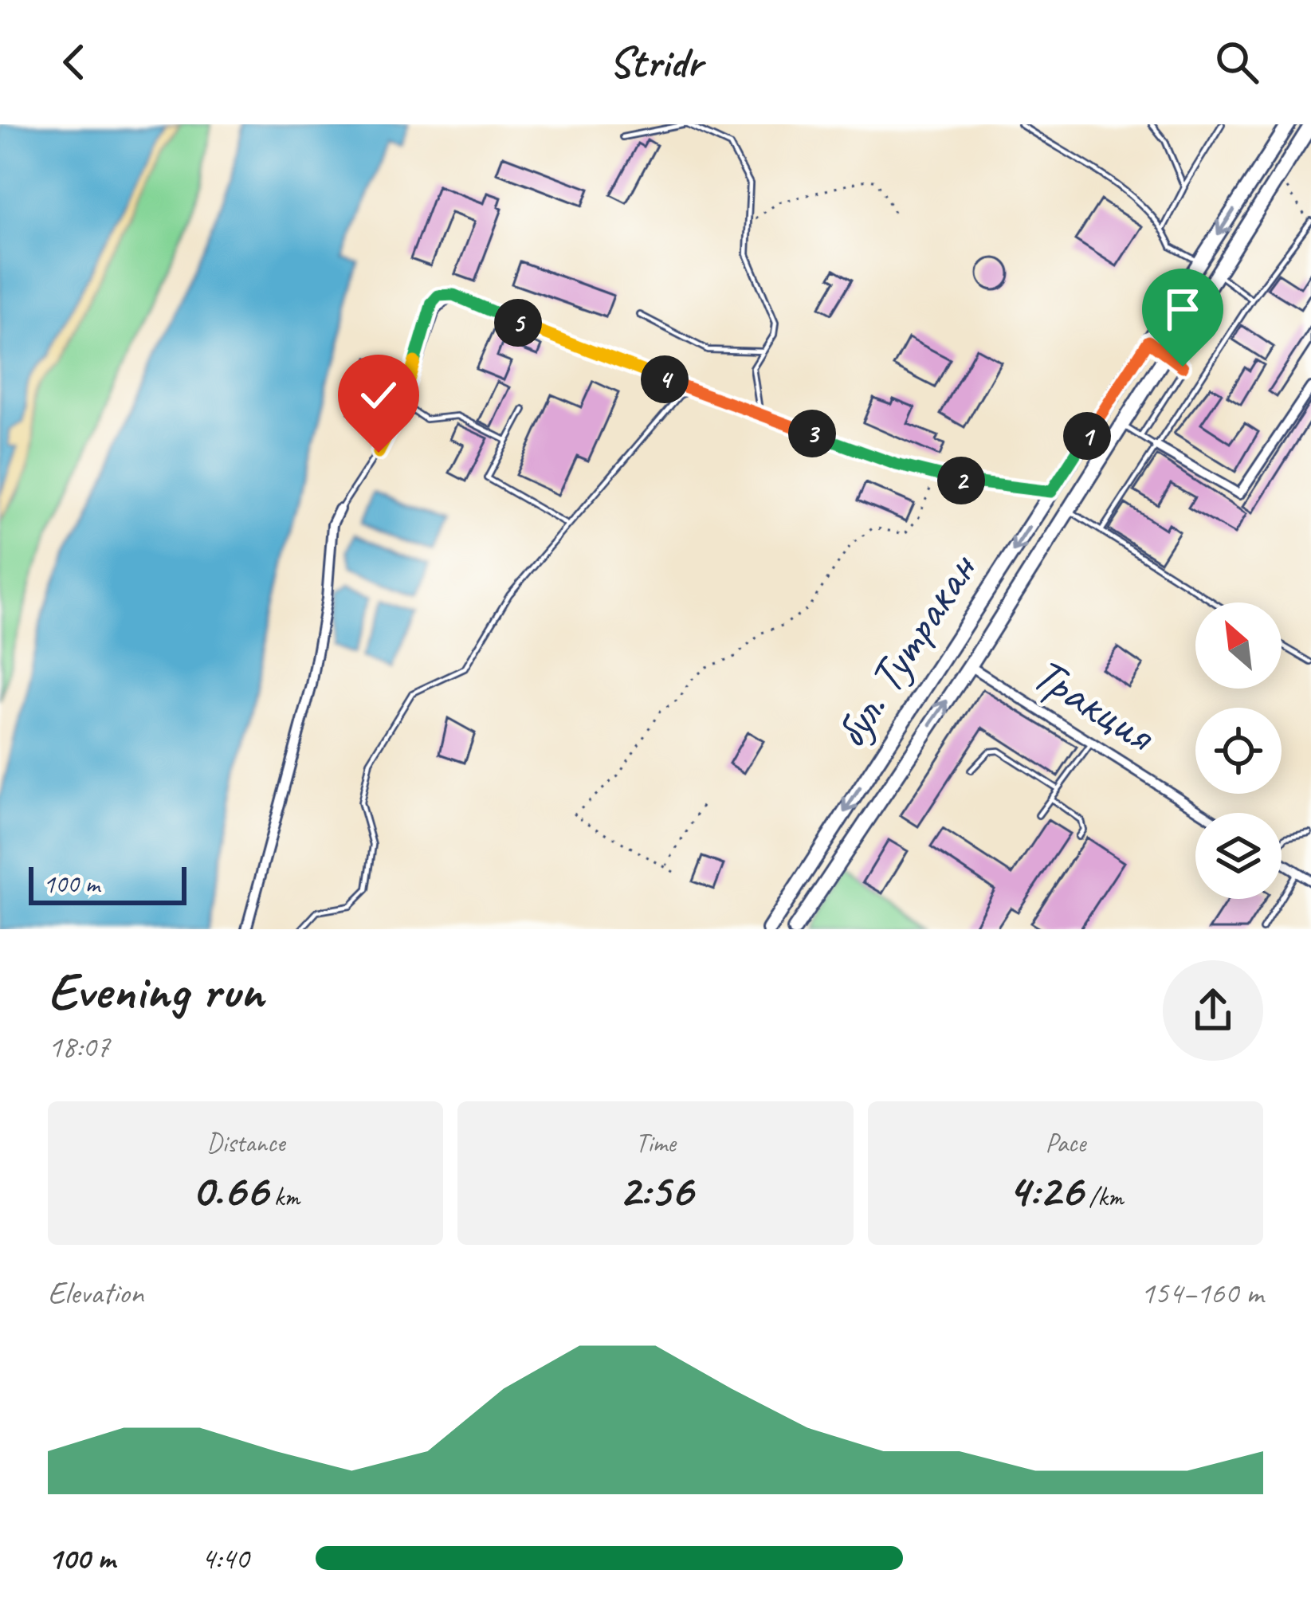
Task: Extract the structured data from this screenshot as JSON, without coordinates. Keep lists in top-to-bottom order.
{
  "streets": {
    "main road": ["бул. Тутракан"],
    "street": ["Тракция"]
  },
  "crossings": [
    ["бул. Тутракан", "Тракция"]
  ],
  "scale_bar": "100 m",
  "north": "top left",
  "page": {
    "header": "Stridr",
    "pins": [
      "5",
      "4",
      "3",
      "1",
      "2"
    ],
    "scale": "100 m",
    "heading": ["Evening run", "18:07"],
    "stats": [
      ["Distance", "0.66 km"],
      ["Time", "2:56"],
      ["Pace", "4:26 /km"]
    ],
    "chart": ["Elevation", "154–160 m"],
    "list": [
      {
        "name": "100 m",
        "note": "4:40"
      }
    ]
  }
}
